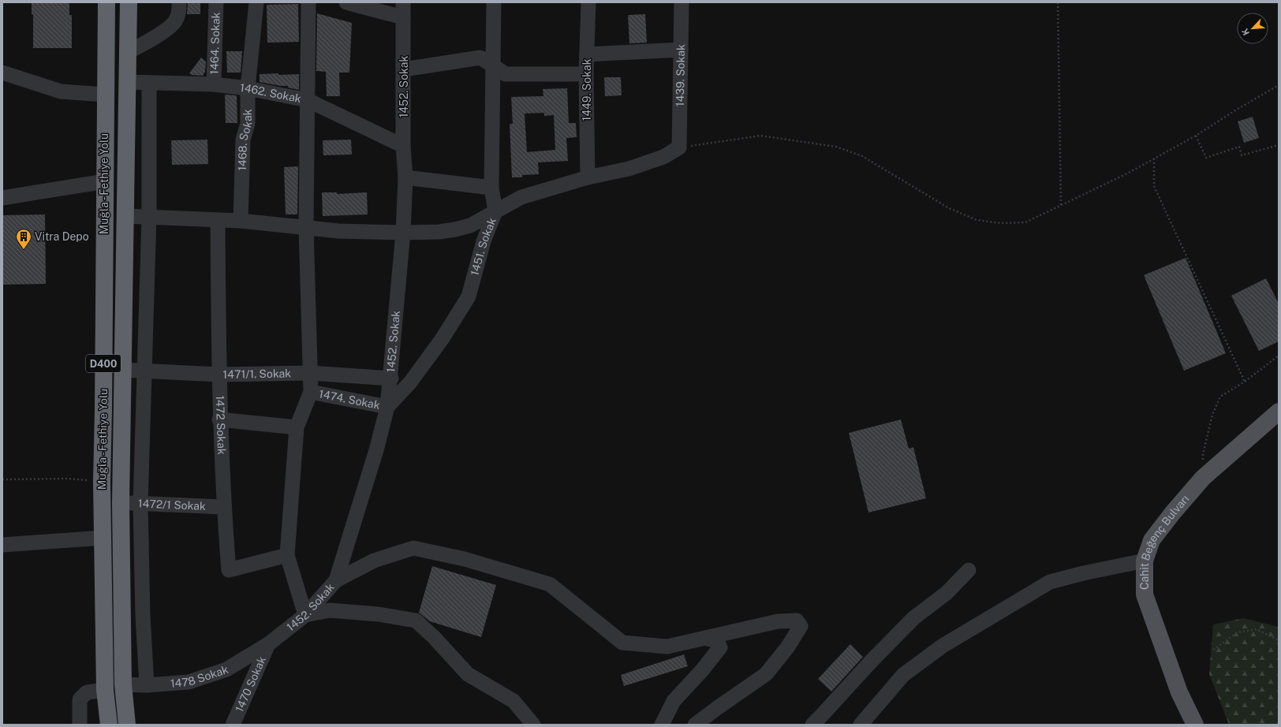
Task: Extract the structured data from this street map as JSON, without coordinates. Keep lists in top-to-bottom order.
{
  "streets": {
    "highway": ["Muğla - Fethiye Yolu", "D400"],
    "main road": ["Cahit Beğenç Bulvarı"],
    "street": [
      "1464. Sokak",
      "1439. Sokak",
      "1452. Sokak",
      "1449. Sokak",
      "1462. Sokak",
      "1468. Sokak",
      "1451. Sokak",
      "1471/1. Sokak",
      "1474. Sokak",
      "1472 Sokak",
      "1472/1 Sokak",
      "1478 Sokak",
      "1470 Sokak"
    ]
  },
  "crossings": [
    ["1464. Sokak", "1462. Sokak"],
    ["1452. Sokak", "1462. Sokak"],
    ["1452. Sokak", "1451. Sokak"],
    ["1452. Sokak", "1471/1. Sokak"],
    ["1452. Sokak", "1474. Sokak"],
    ["1452. Sokak", "1478 Sokak"],
    ["1452. Sokak", "1470 Sokak"],
    ["1462. Sokak", "1468. Sokak"],
    ["1462. Sokak", "Muğla - Fethiye Yolu"],
    ["Muğla - Fethiye Yolu", "1471/1. Sokak"],
    ["Muğla - Fethiye Yolu", "1472/1 Sokak"],
    ["Muğla - Fethiye Yolu", "1478 Sokak"],
    ["1451. Sokak", "1474. Sokak"],
    ["1471/1. Sokak", "1472 Sokak"],
    ["1472 Sokak", "1472/1 Sokak"],
    ["1478 Sokak", "1470 Sokak"]
  ],
  "places": {
    "building": ["Vitra Depo"]
  },
  "north": "bottom left"
}
